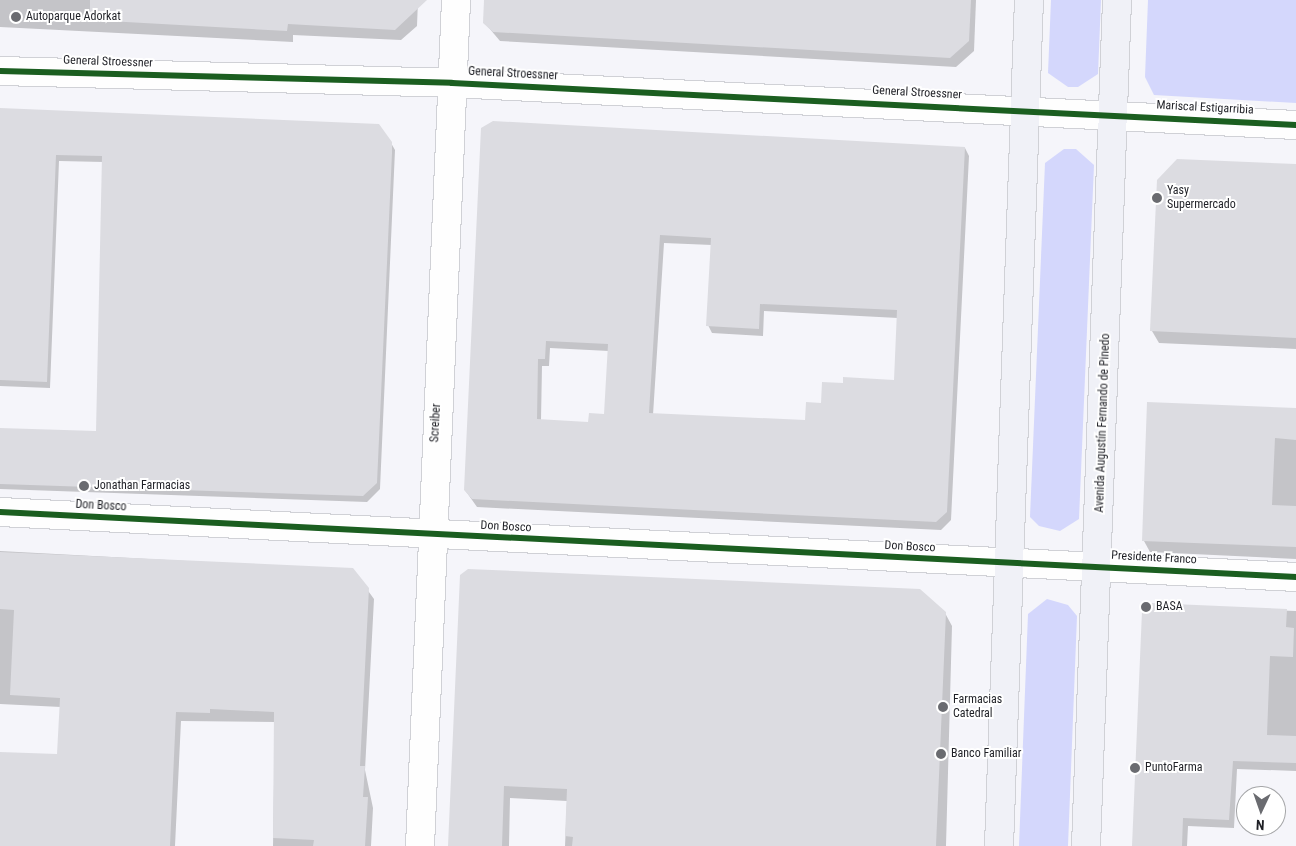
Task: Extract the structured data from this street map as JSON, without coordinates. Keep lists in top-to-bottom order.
{
  "streets": {
    "highway": ["Avenida Augustín Fernando de Pinedo"],
    "street": [
      "General Stroessner",
      "Mariscal Estigarribia",
      "Screiber",
      "Don Bosco",
      "Presidente Franco"
    ]
  },
  "crossings": [
    ["General Stroessner", "Mariscal Estigarribia"],
    ["General Stroessner", "Screiber"],
    ["General Stroessner", "Avenida Augustín Fernando de Pinedo"],
    ["Mariscal Estigarribia", "Avenida Augustín Fernando de Pinedo"],
    ["Screiber", "Don Bosco"],
    ["Avenida Augustín Fernando de Pinedo", "Presidente Franco"],
    ["Don Bosco", "Presidente Franco"]
  ],
  "places": [
    "Autoparque Adorkat",
    "Yasy Supermercado",
    "Jonathan Farmacias",
    "BASA",
    "Farmacias Catedral",
    "Banco Familiar",
    "PuntoFarma"
  ],
  "north": "bottom"
}
